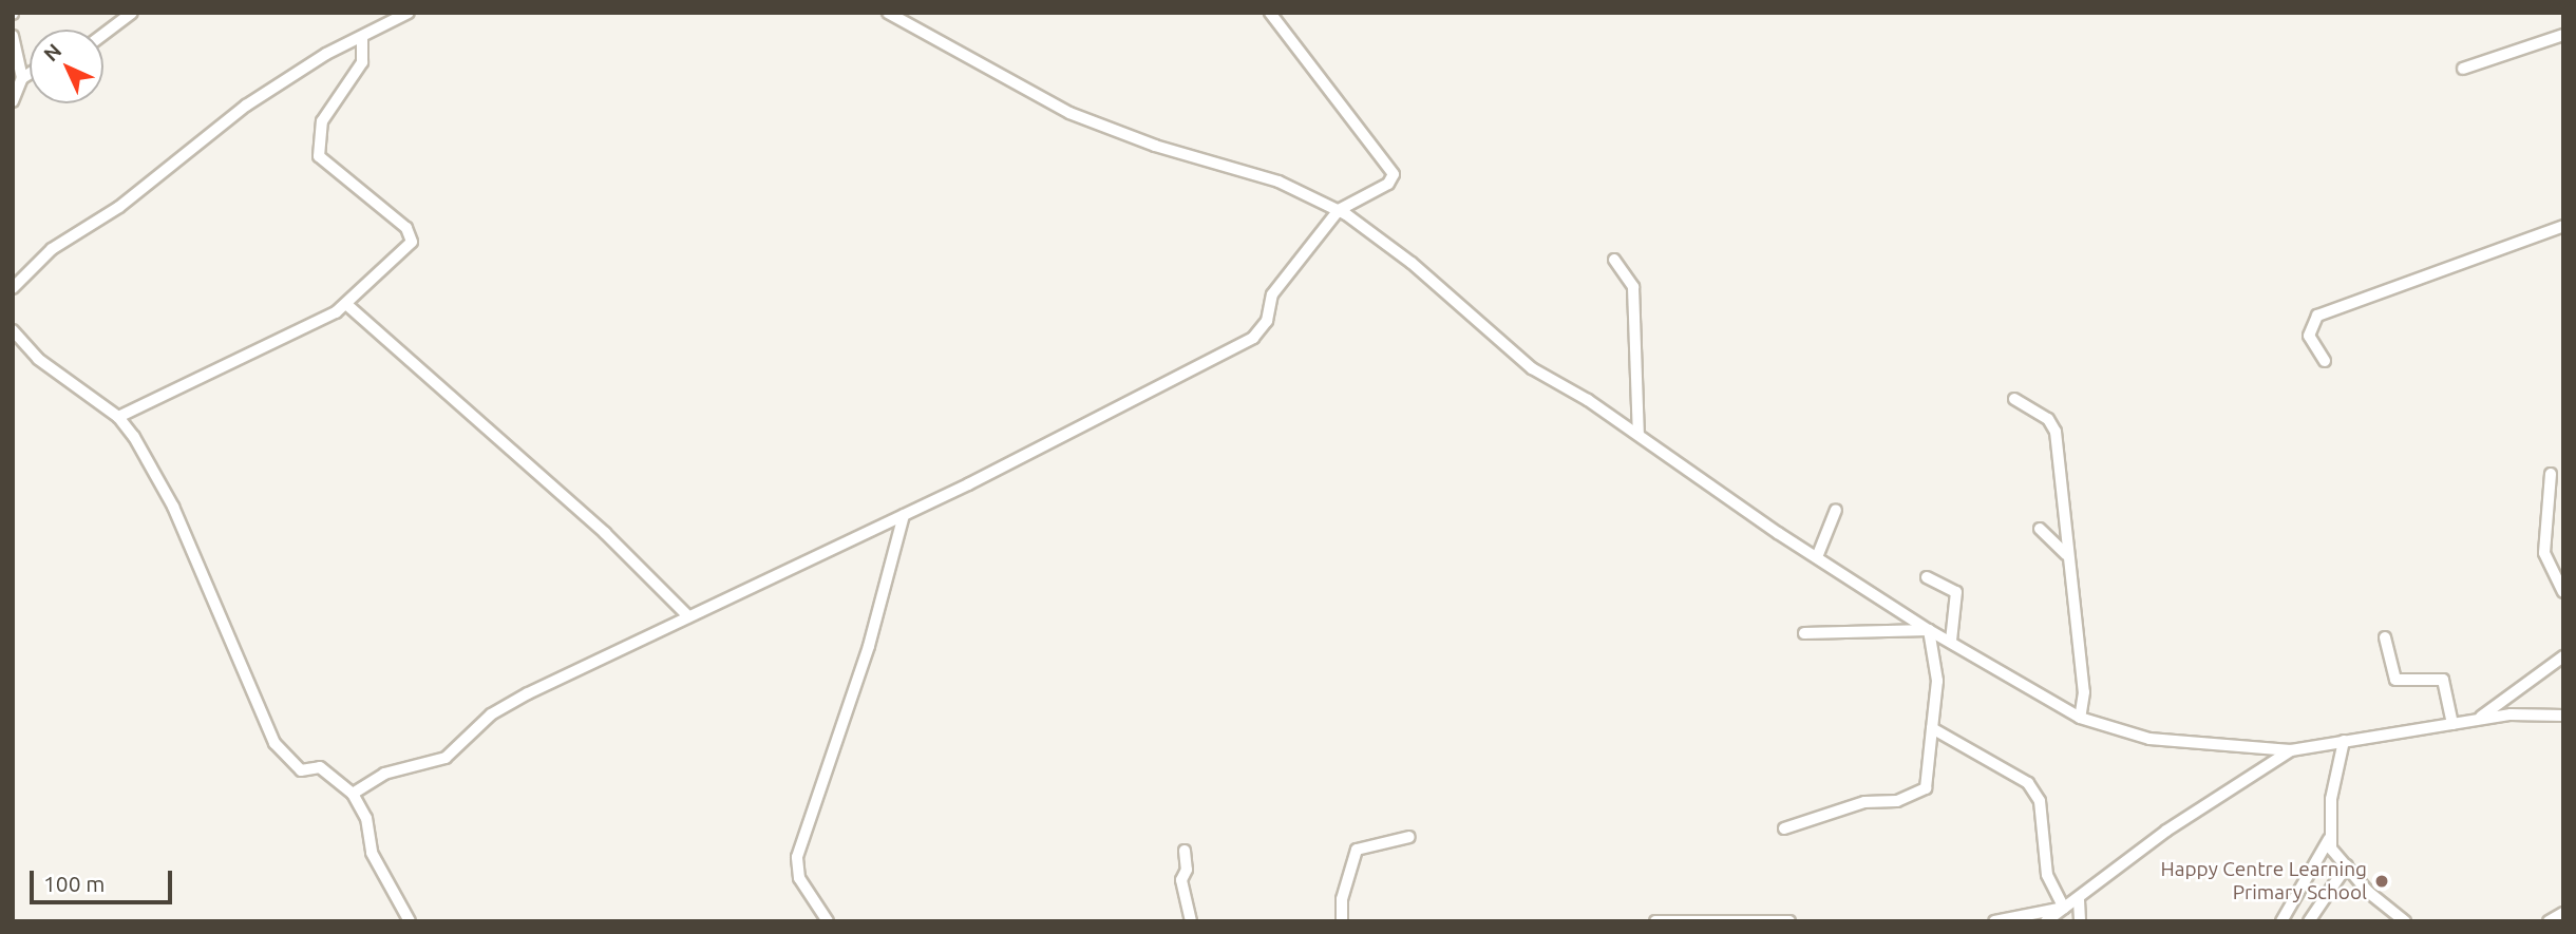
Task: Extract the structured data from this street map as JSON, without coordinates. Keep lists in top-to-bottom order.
{
  "places": ["Happy Centre Learning Primary School"],
  "scale_bar": "100 m",
  "north": "top left"
}
